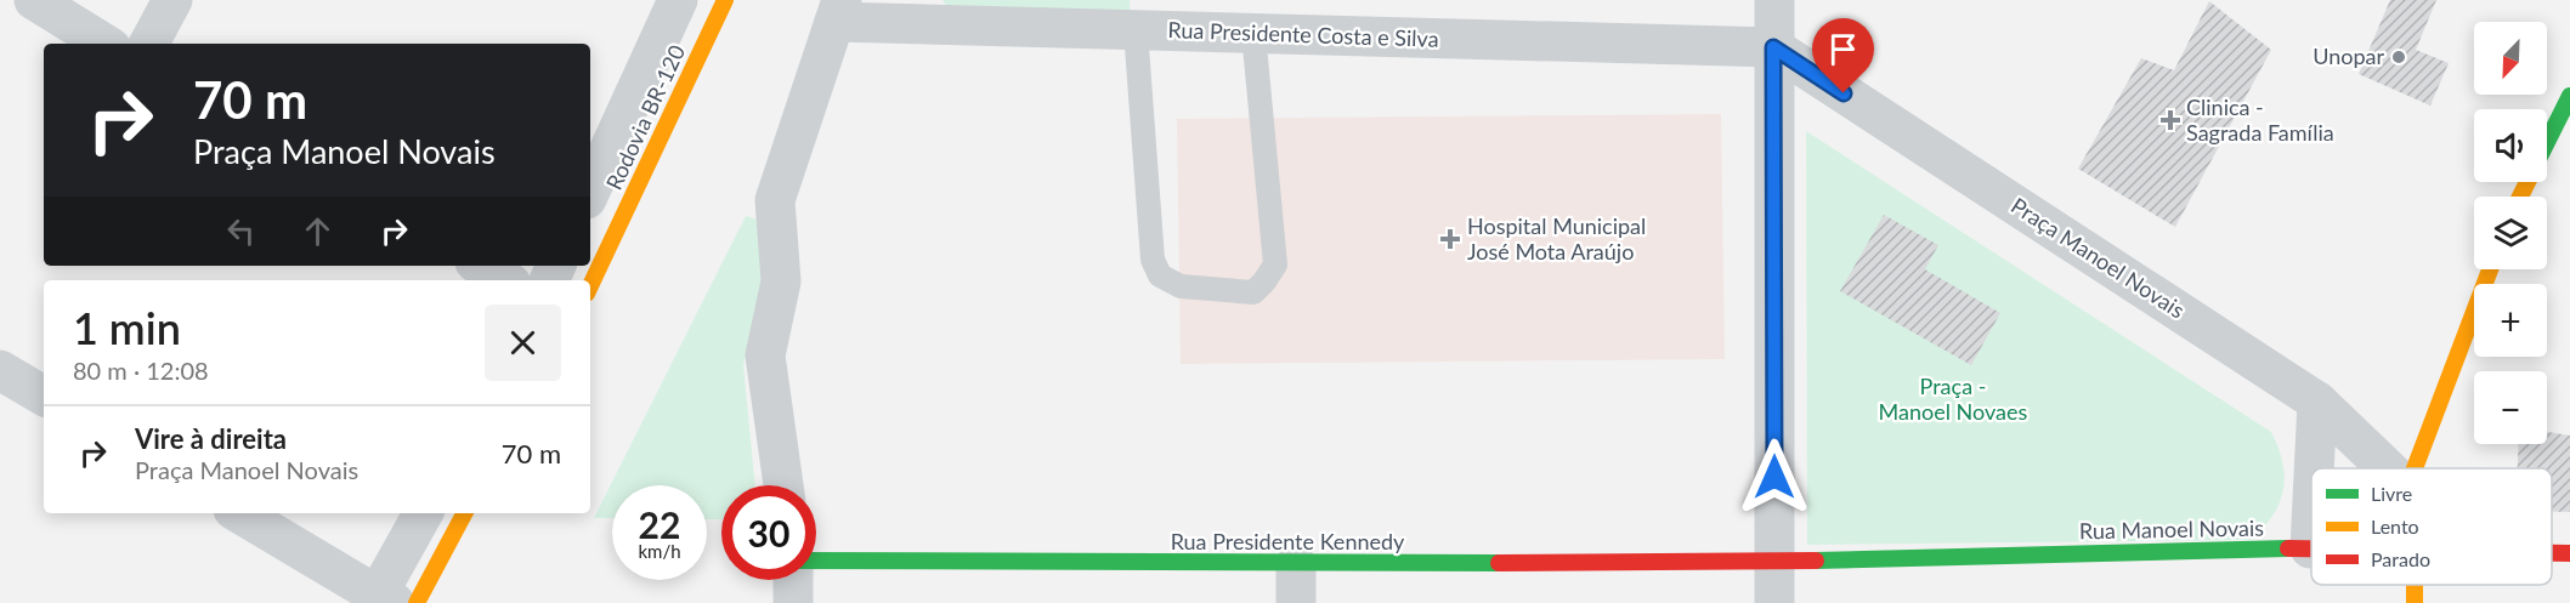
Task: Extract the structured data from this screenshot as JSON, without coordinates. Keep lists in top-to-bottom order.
{
  "streets": {
    "street": [
      "Rua Presidente Costa e Silva",
      "Rodovia BR-120",
      "Praça Manoel Novais",
      "Rua Manoel Novais",
      "Rua Presidente Kennedy"
    ]
  },
  "crossings": [
    ["Rua Presidente Costa e Silva", "Praça Manoel Novais"],
    ["Rua Manoel Novais", "Rua Presidente Kennedy"]
  ],
  "parks": ["Praça - Manoel Novaes"],
  "places": {
    "other": ["Unopar"],
    "health": ["Clinica - Sagrada Família", "Hospital Municipal José Mota Araújo"]
  },
  "legend": ["Livre", "Lento", "Parado"],
  "north": "bottom left",
  "page": {
    "map_buttons": ["+", "−"],
    "turn": ["70 m", "Praça Manoel Novais"],
    "heading": ["1 min", "80 m · 12:08"],
    "list": [
      {
        "name": "Vire à direita",
        "note": "Praça Manoel Novais",
        "value": "70 m"
      }
    ],
    "speed": "22 km/h",
    "limit": "30"
  }
}
